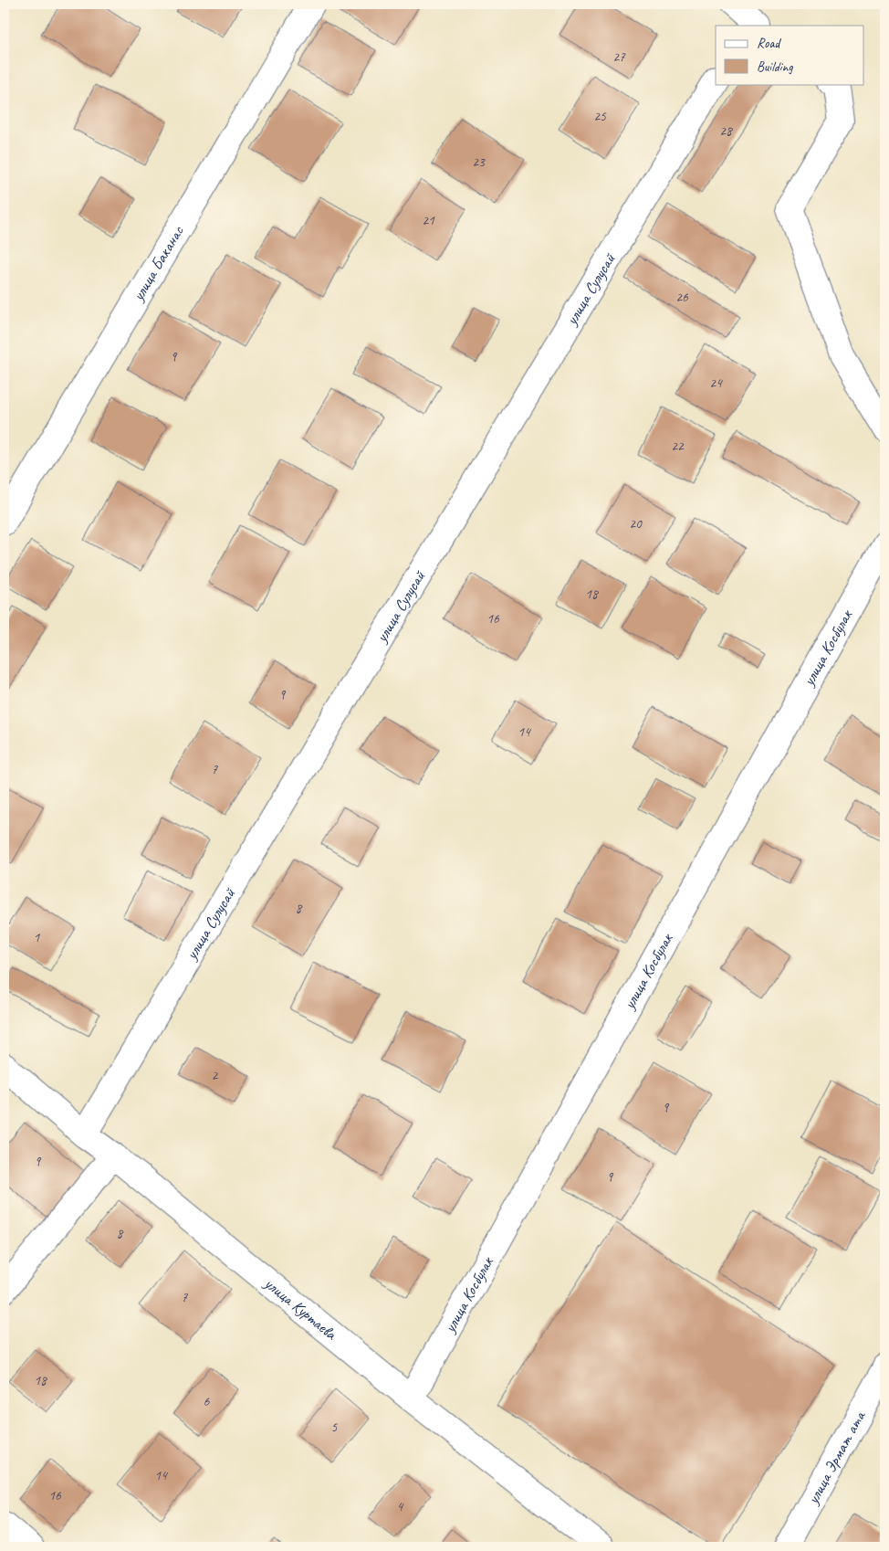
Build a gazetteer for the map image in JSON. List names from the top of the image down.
{
  "streets": {
    "street": [
      "улица Баканас",
      "улица Сулусай",
      "улица Косбулак",
      "улица Куртаева",
      "улица Эрмат ата"
    ]
  },
  "crossings": [
    ["улица Сулусай", "улица Куртаева"],
    ["улица Косбулак", "улица Куртаева"]
  ],
  "house_numbers": [
    "27",
    "25",
    "28",
    "23",
    "21",
    "26",
    "9",
    "24",
    "22",
    "20",
    "18",
    "16",
    "9",
    "14",
    "7",
    "8",
    "1",
    "2",
    "9",
    "9",
    "9",
    "8",
    "7",
    "18",
    "6",
    "5",
    "14",
    "16",
    "4"
  ],
  "legend": ["Road", "Building"]
}
